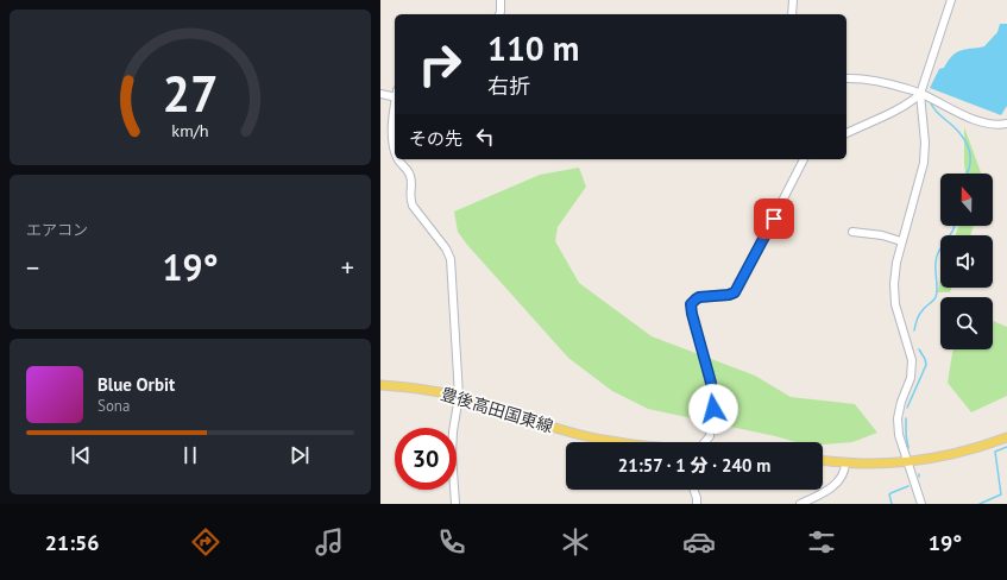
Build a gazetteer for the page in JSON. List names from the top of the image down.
{
  "streets": {
    "main road": ["豊後高田国東線"]
  },
  "north": "top",
  "page": {
    "turn": ["110 m", "右折"],
    "then": "その先",
    "tile": "エアコン",
    "heat": ["−", "19°", "+"],
    "song": ["Blue Orbit", "Sona"],
    "limit": "30",
    "trip": "21:57 · 1 分 · 240 m",
    "tabs": ["21:56", "19°"],
    "gauge": ["27", "km/h"]
  }
}
